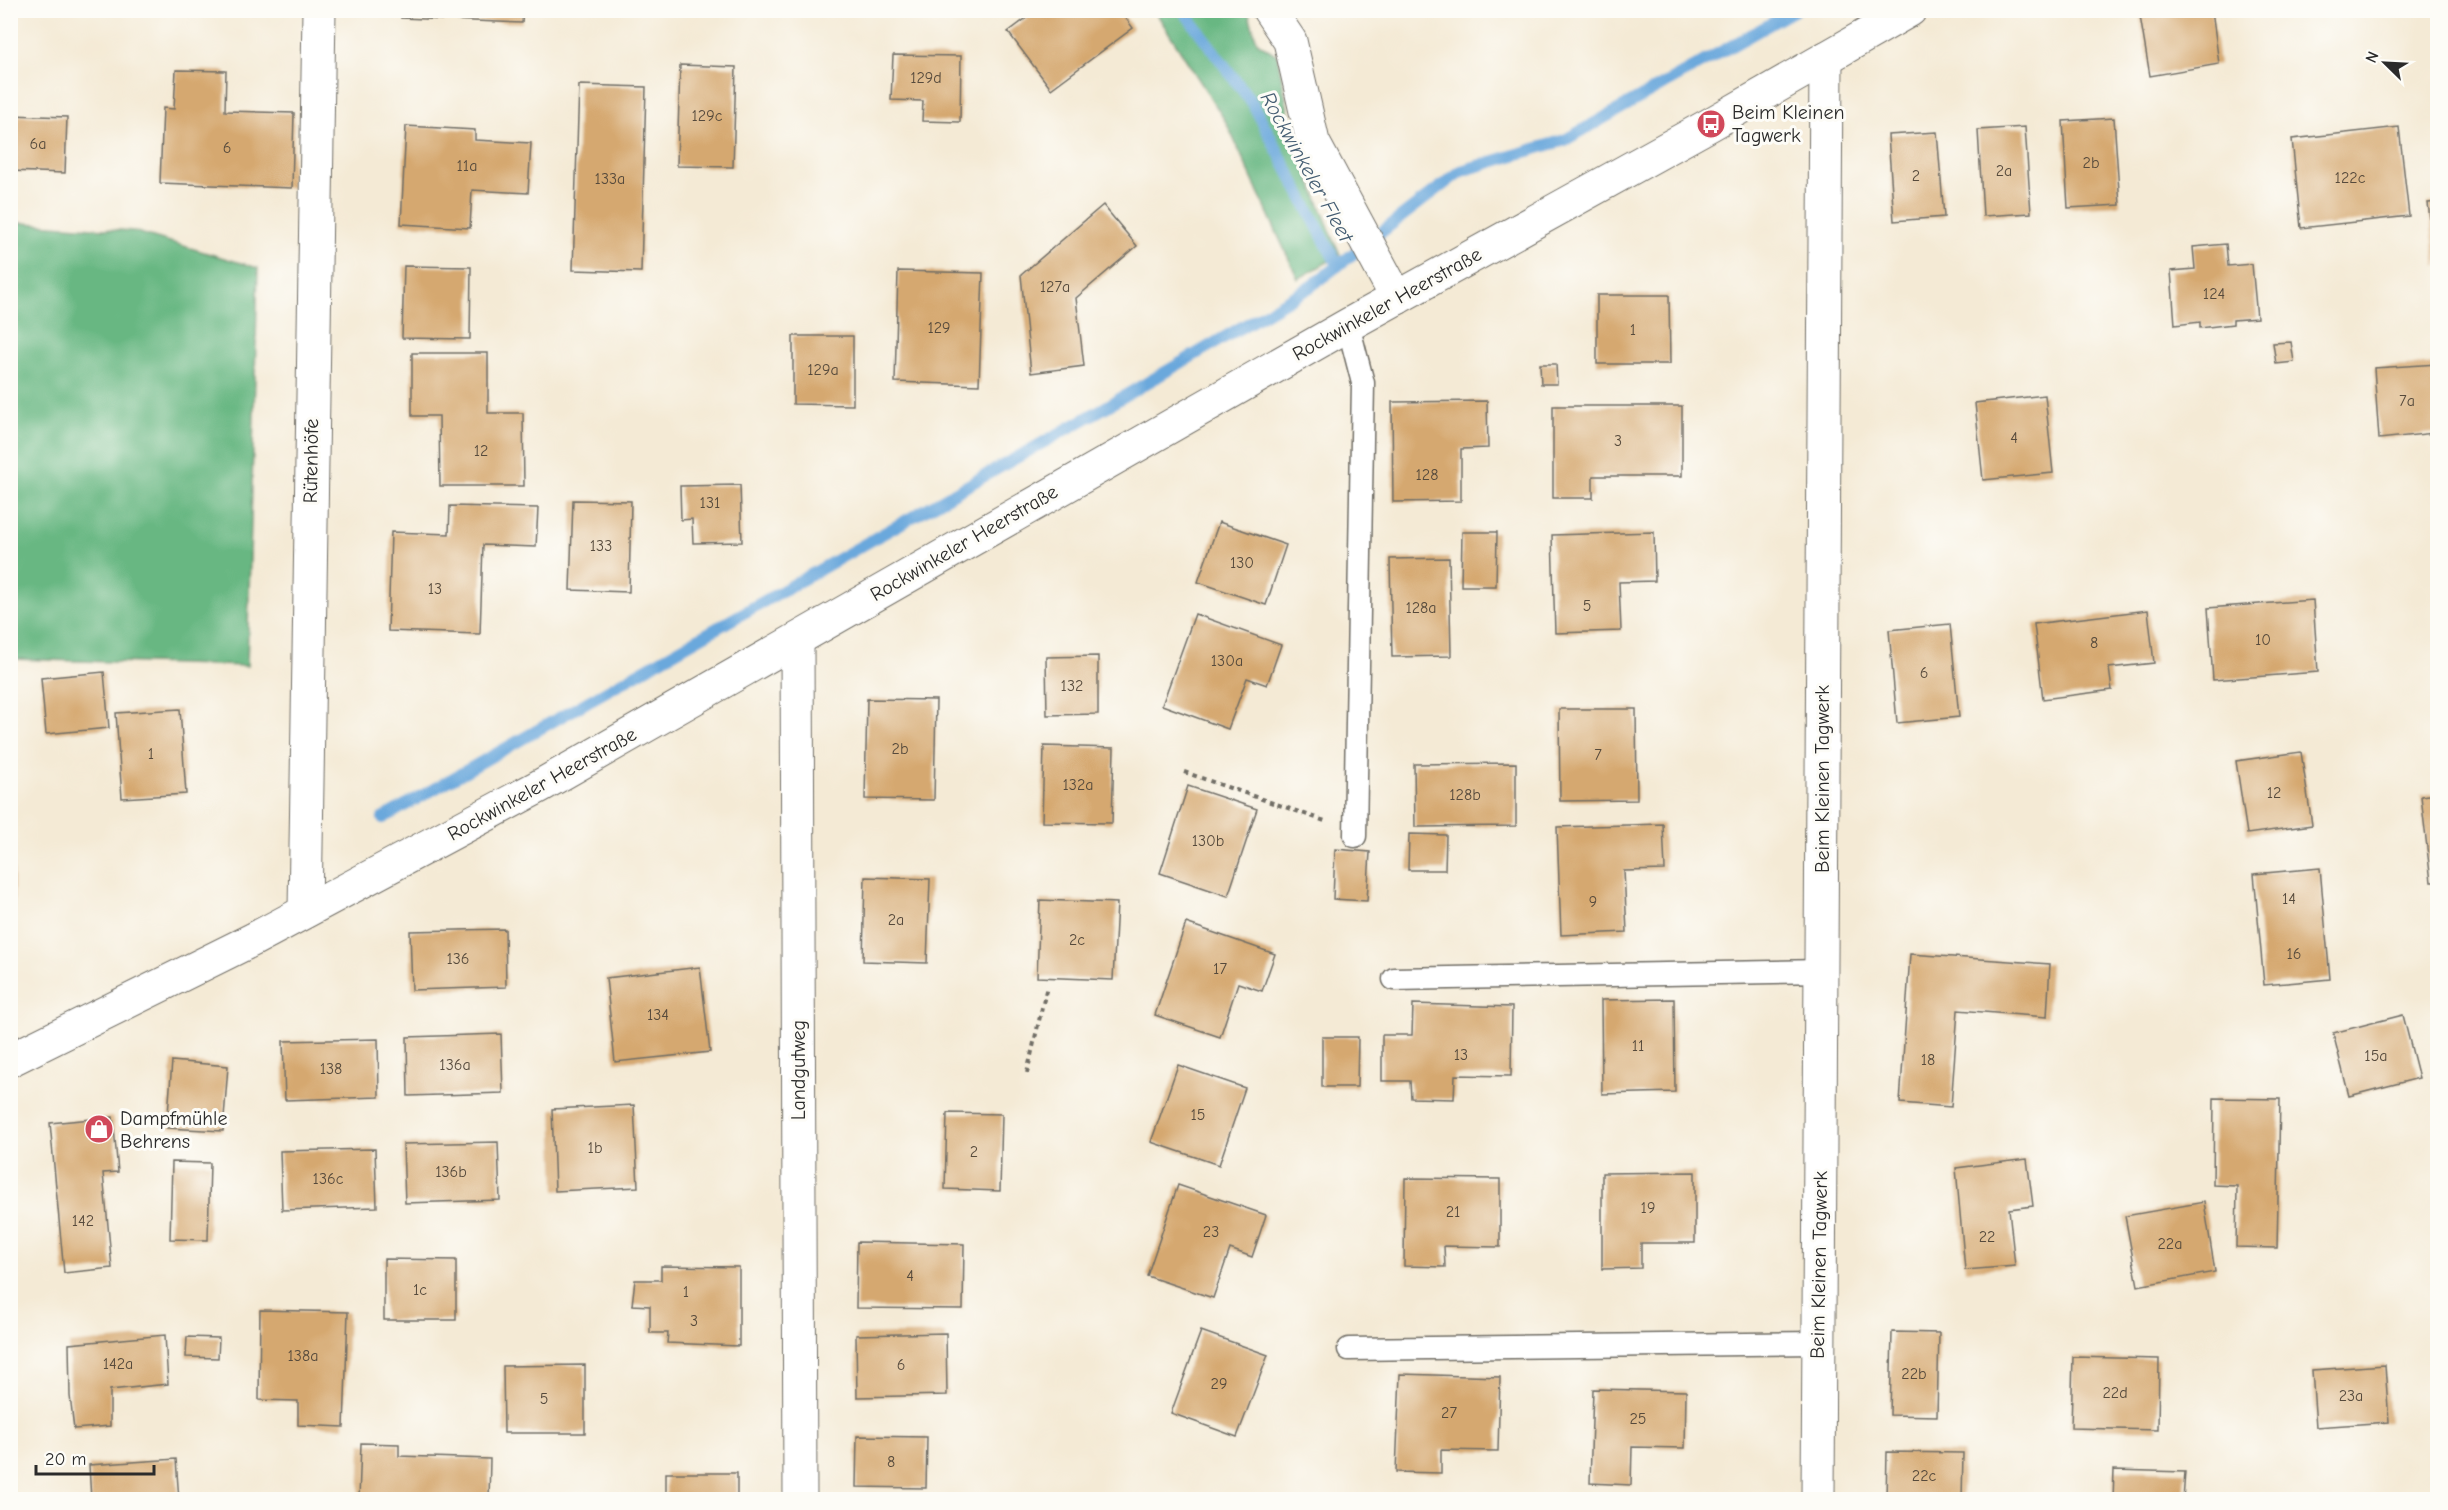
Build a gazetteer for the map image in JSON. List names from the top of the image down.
{
  "streets": {
    "street": [
      "Rockwinkeler Heerstraße",
      "Rütenhöfe",
      "Beim Kleinen Tagwerk",
      "Landgutweg"
    ]
  },
  "crossings": [
    ["Rockwinkeler Heerstraße", "Rütenhöfe"],
    ["Rockwinkeler Heerstraße", "Beim Kleinen Tagwerk"],
    ["Rockwinkeler Heerstraße", "Landgutweg"]
  ],
  "water": ["Rockwinkeler Fleet"],
  "places": {
    "bus stop": ["Beim Kleinen Tagwerk"],
    "shop": ["Dampfmühle Behrens"]
  },
  "house_numbers": [
    "129d",
    "129c",
    "6a",
    "6",
    "2b",
    "11a",
    "2a",
    "2",
    "122c",
    "133a",
    "127a",
    "124",
    "129",
    "1",
    "129a",
    "7a",
    "4",
    "3",
    "12",
    "128",
    "131",
    "133",
    "130",
    "13",
    "5",
    "128a",
    "10",
    "8",
    "130a",
    "6",
    "132",
    "2b",
    "1",
    "7",
    "132a",
    "12",
    "128b",
    "130b",
    "14",
    "9",
    "2a",
    "2c",
    "16",
    "136",
    "17",
    "134",
    "11",
    "13",
    "15a",
    "18",
    "136a",
    "138",
    "15",
    "1b",
    "2",
    "136b",
    "136c",
    "19",
    "21",
    "142",
    "23",
    "22",
    "22a",
    "4",
    "1c",
    "1",
    "3",
    "138a",
    "142a",
    "6",
    "22b",
    "29",
    "22d",
    "23a",
    "5",
    "27",
    "25",
    "8",
    "22c"
  ],
  "scale_bar": "20 m",
  "north": "top left"
}
